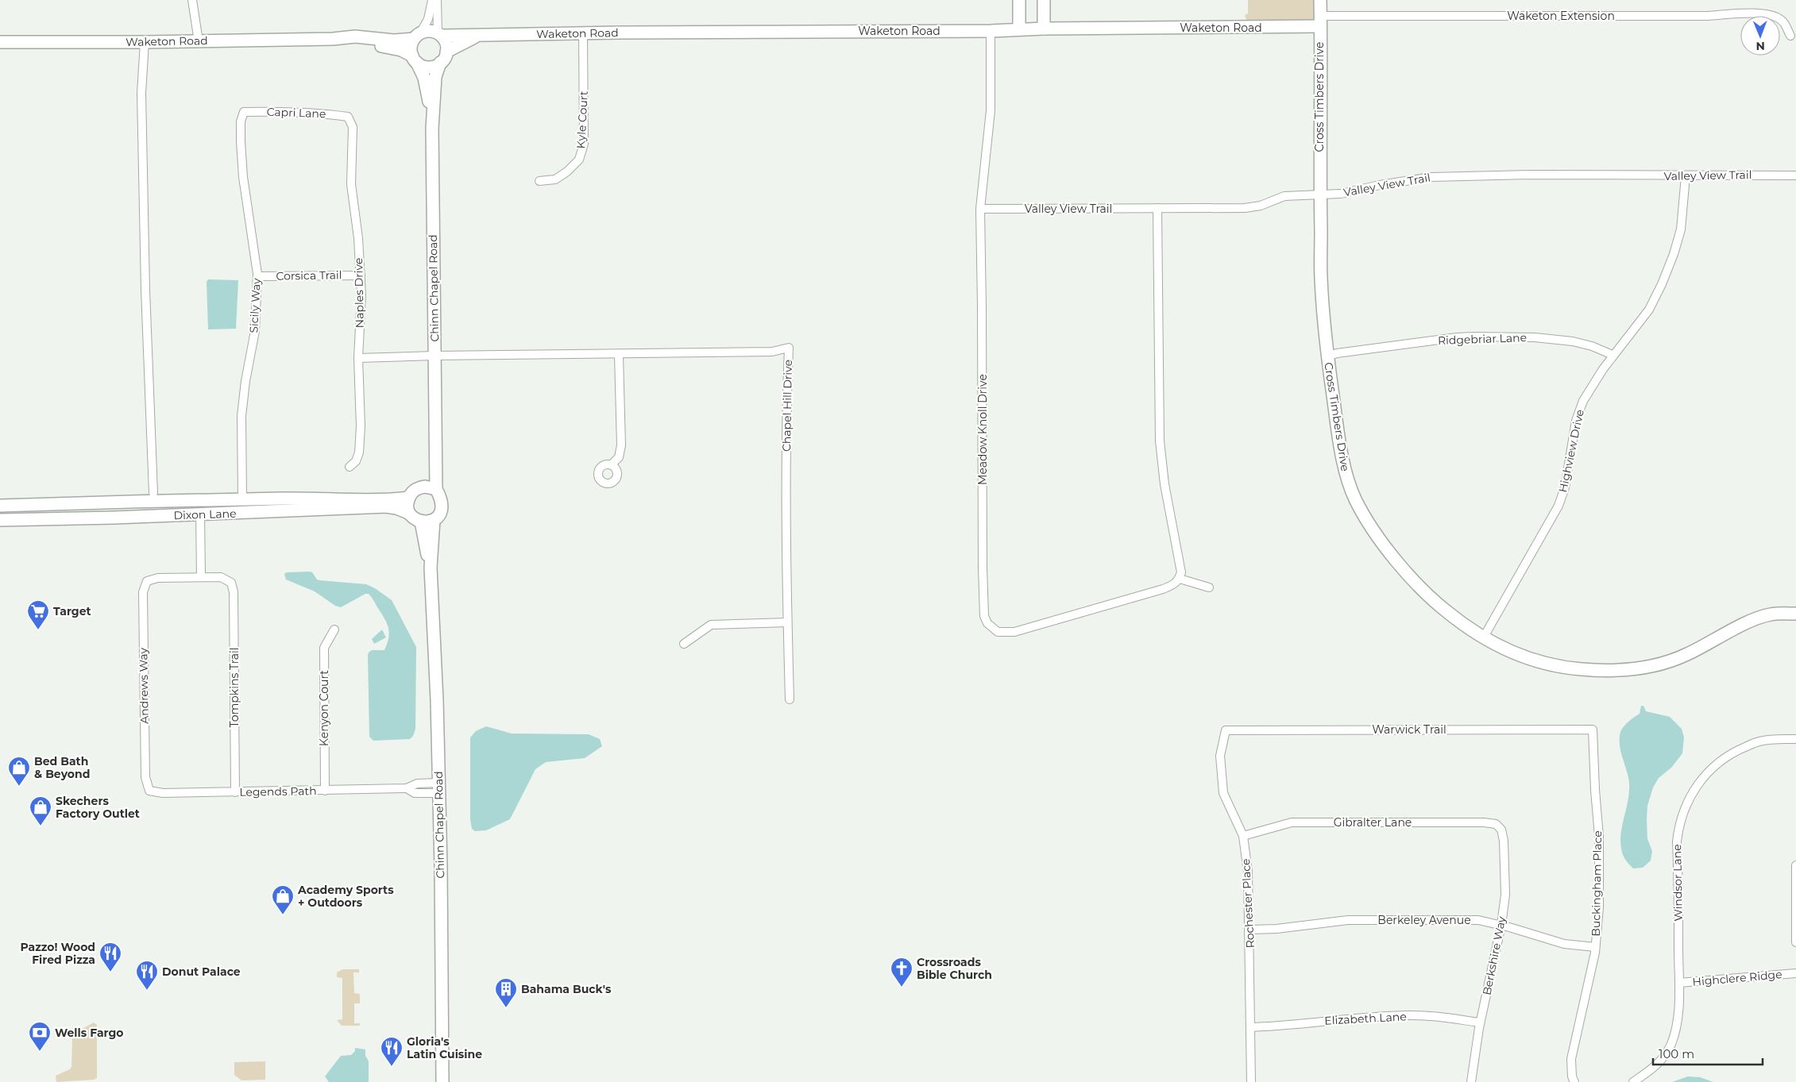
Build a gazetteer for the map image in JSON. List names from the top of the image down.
{
  "streets": {
    "street": [
      "Waketon Extension",
      "Waketon Road",
      "Cross Timbers Drive",
      "Capri Lane",
      "Kyle Court",
      "Valley View Trail",
      "Corsica Trail",
      "Chinn Chapel Road",
      "Naples Drive",
      "Sicily Way",
      "Ridgebriar Lane",
      "Chapel Hill Drive",
      "Meadow Knoll Drive",
      "Highview Drive",
      "Dixon Lane",
      "Andrews Way",
      "Tompkins Trail",
      "Kenyon Court",
      "Warwick Trail",
      "Legends Path",
      "Gibralter Lane",
      "Windsor Lane",
      "Buckingham Place",
      "Rochester Place",
      "Berkeley Avenue",
      "Berkshire Way",
      "Highclere Ridge",
      "Elizabeth Lane"
    ]
  },
  "crossings": [
    ["Waketon Extension", "Waketon Road"],
    ["Waketon Extension", "Cross Timbers Drive"],
    ["Waketon Road", "Cross Timbers Drive"],
    ["Waketon Road", "Kyle Court"],
    ["Waketon Road", "Chinn Chapel Road"],
    ["Waketon Road", "Meadow Knoll Drive"],
    ["Cross Timbers Drive", "Valley View Trail"],
    ["Cross Timbers Drive", "Ridgebriar Lane"],
    ["Cross Timbers Drive", "Highview Drive"],
    ["Capri Lane", "Naples Drive"],
    ["Capri Lane", "Sicily Way"],
    ["Valley View Trail", "Meadow Knoll Drive"],
    ["Valley View Trail", "Highview Drive"],
    ["Corsica Trail", "Naples Drive"],
    ["Corsica Trail", "Sicily Way"],
    ["Chinn Chapel Road", "Chapel Hill Drive"],
    ["Chinn Chapel Road", "Dixon Lane"],
    ["Chinn Chapel Road", "Legends Path"],
    ["Naples Drive", "Chapel Hill Drive"],
    ["Sicily Way", "Dixon Lane"],
    ["Ridgebriar Lane", "Highview Drive"],
    ["Andrews Way", "Tompkins Trail"],
    ["Andrews Way", "Legends Path"],
    ["Tompkins Trail", "Legends Path"],
    ["Kenyon Court", "Legends Path"],
    ["Warwick Trail", "Buckingham Place"],
    ["Warwick Trail", "Rochester Place"],
    ["Gibralter Lane", "Rochester Place"],
    ["Gibralter Lane", "Berkshire Way"],
    ["Windsor Lane", "Highclere Ridge"],
    ["Buckingham Place", "Berkeley Avenue"],
    ["Rochester Place", "Berkeley Avenue"],
    ["Rochester Place", "Elizabeth Lane"],
    ["Berkeley Avenue", "Berkshire Way"],
    ["Berkshire Way", "Elizabeth Lane"]
  ],
  "places": {
    "supermarket": ["Target"],
    "shop": ["Bed Bath & Beyond", "Skechers Factory Outlet", "Academy Sports + Outdoors"],
    "restaurant": ["Pazzo! Wood Fired Pizza", "Donut Palace", "Gloria's Latin Cuisine"],
    "church": ["Crossroads Bible Church"],
    "building": ["Bahama Buck's"],
    "bank": ["Wells Fargo"]
  },
  "scale_bar": "100 m",
  "north": "bottom"
}
